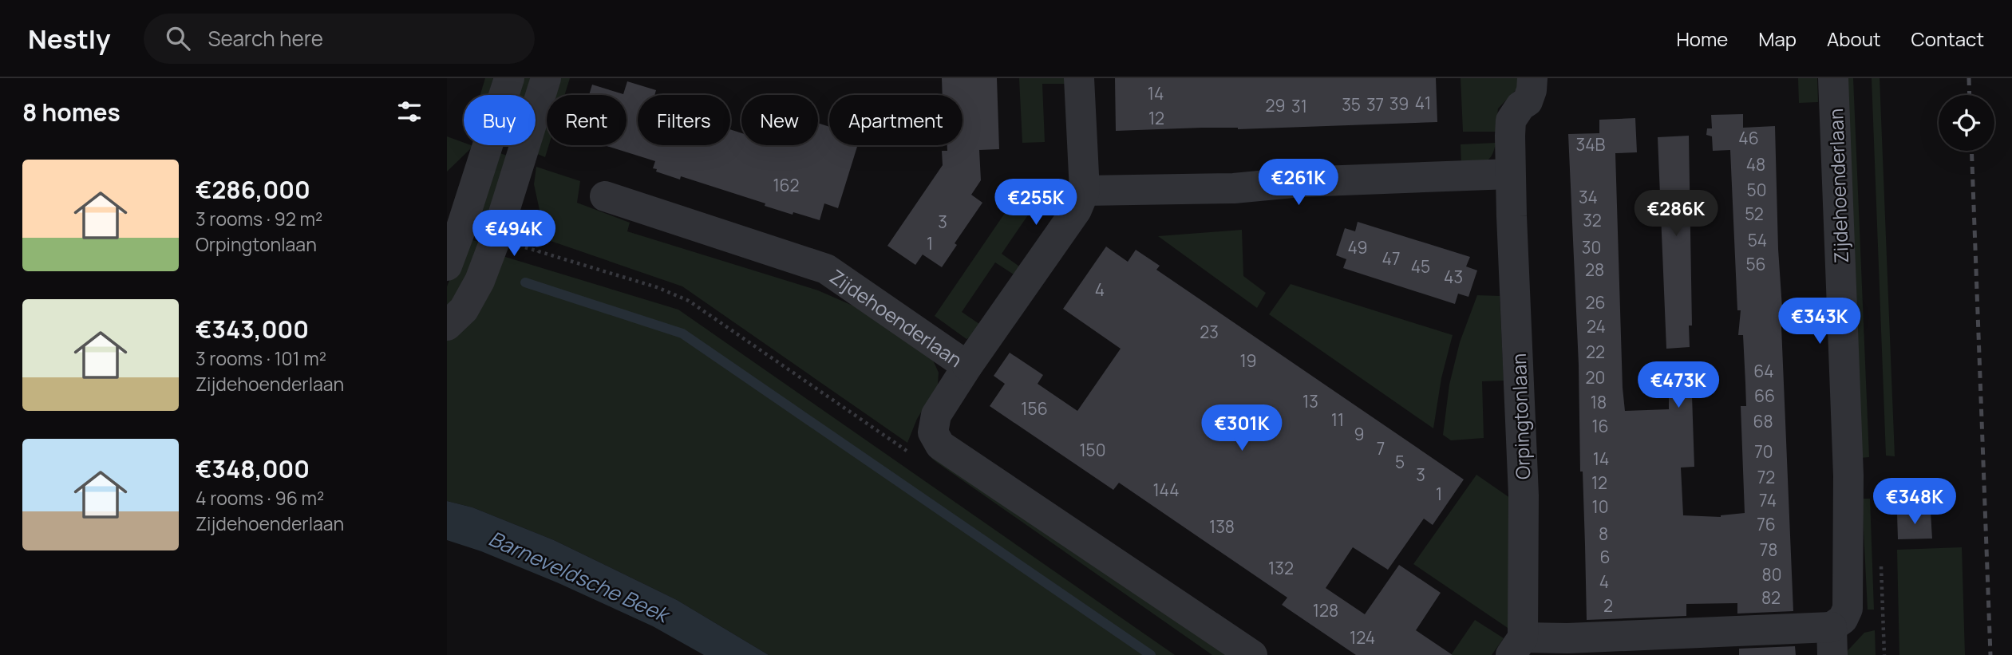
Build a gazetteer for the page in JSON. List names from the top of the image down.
{
  "streets": {
    "street": ["Zijdehoenderlaan", "Orpingtonlaan"]
  },
  "water": ["Barneveldsche Beek"],
  "house_numbers": [
    "14",
    "41",
    "39",
    "35",
    "37",
    "29",
    "31",
    "12",
    "46",
    "34B",
    "48",
    "162",
    "50",
    "34",
    "52",
    "32",
    "3",
    "54",
    "1",
    "49",
    "30",
    "47",
    "56",
    "45",
    "28",
    "43",
    "4",
    "26",
    "24",
    "23",
    "22",
    "19",
    "64",
    "20",
    "66",
    "13",
    "18",
    "156",
    "11",
    "68",
    "16",
    "9",
    "7",
    "150",
    "70",
    "14",
    "5",
    "3",
    "72",
    "12",
    "144",
    "1",
    "74",
    "10",
    "76",
    "138",
    "8",
    "78",
    "6",
    "132",
    "80",
    "4",
    "82",
    "2",
    "128",
    "124"
  ],
  "page": {
    "header": "Nestly",
    "search": "Search here",
    "nav": [
      "Home",
      "Map",
      "About",
      "Contact"
    ],
    "heading": "8 homes",
    "chip": [
      "Buy",
      "Rent",
      "Filters",
      "New",
      "Apartment"
    ],
    "list": [
      {
        "name": "€286,000",
        "note": "3 rooms · 92 m² · Orpingtonlaan"
      },
      {
        "name": "€343,000",
        "note": "3 rooms · 101 m² · Zijdehoenderlaan"
      },
      {
        "name": "€348,000",
        "note": "4 rooms · 96 m² · Zijdehoenderlaan"
      }
    ],
    "price": [
      "€261K",
      "€255K",
      "€286K",
      "€494K",
      "€343K",
      "€473K",
      "€301K",
      "€348K"
    ]
  }
}
